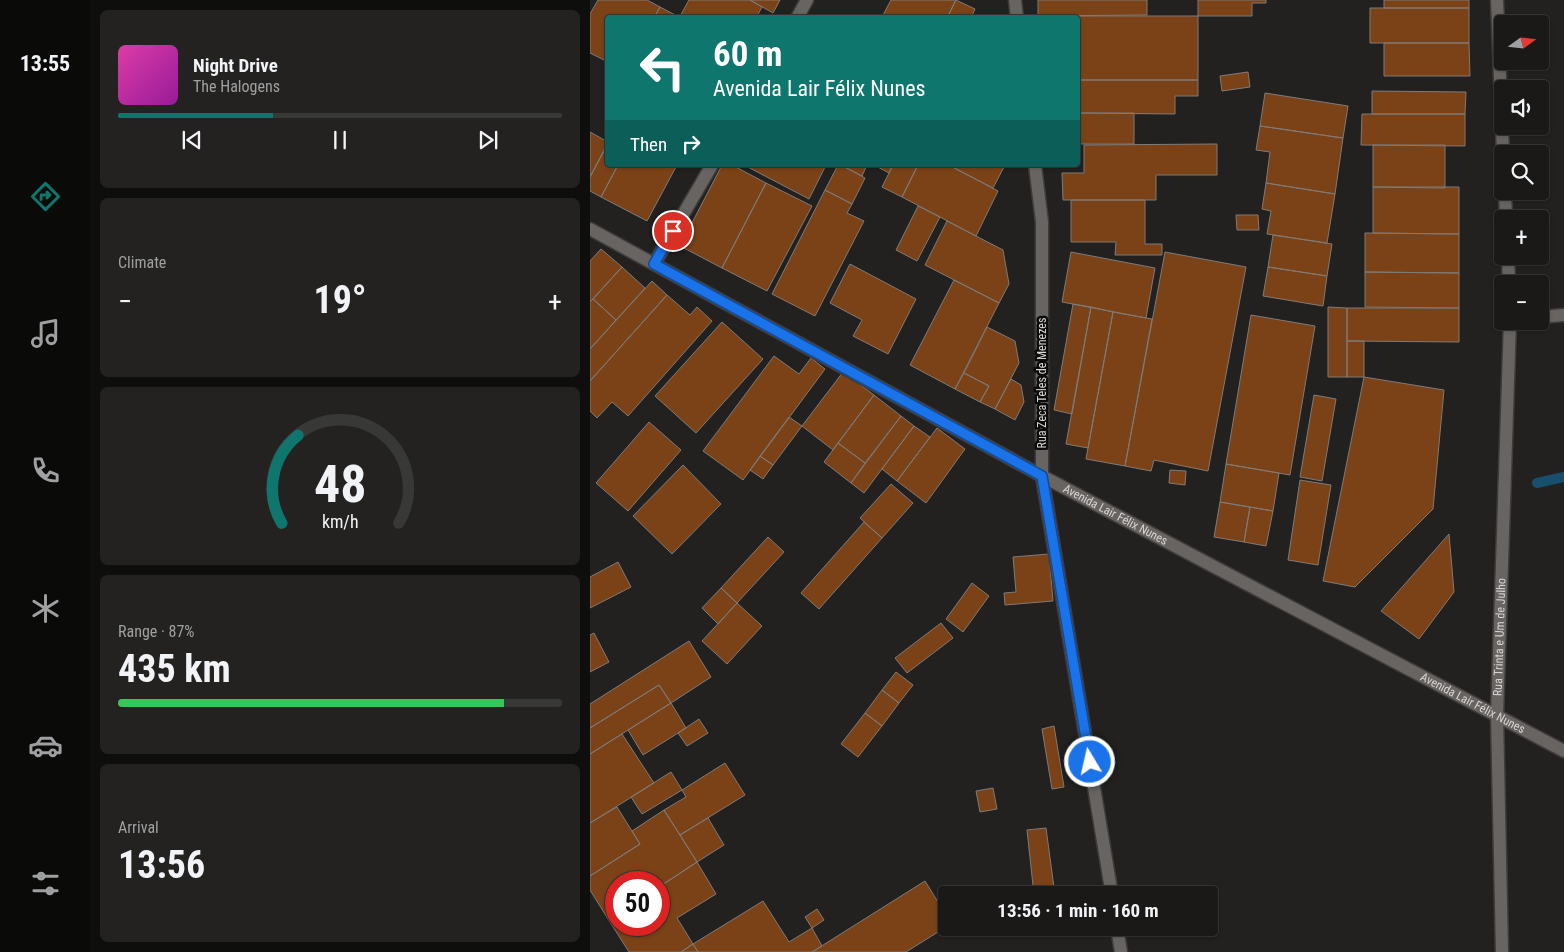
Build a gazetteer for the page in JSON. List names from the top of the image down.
{
  "streets": {
    "street": ["Rua Zeca Teles de Menezes", "Avenida Lair Félix Nunes", "Rua Trinta e Um de Julho"]
  },
  "crossings": [
    ["Rua Zeca Teles de Menezes", "Avenida Lair Félix Nunes"],
    ["Avenida Lair Félix Nunes", "Rua Trinta e Um de Julho"]
  ],
  "north": "right",
  "page": {
    "tabs": "13:55",
    "map_buttons": ["+", "−"],
    "turn": ["60 m", "Avenida Lair Félix Nunes"],
    "song": ["Night Drive", "The Halogens"],
    "then": "Then",
    "tile": [
      "Climate",
      ["Range · 87%", "435 km"],
      ["Arrival", "13:56"]
    ],
    "heat": ["−", "19°", "+"],
    "limit": "50",
    "trip": "13:56 · 1 min · 160 m",
    "gauge": ["48", "km/h"]
  }
}
